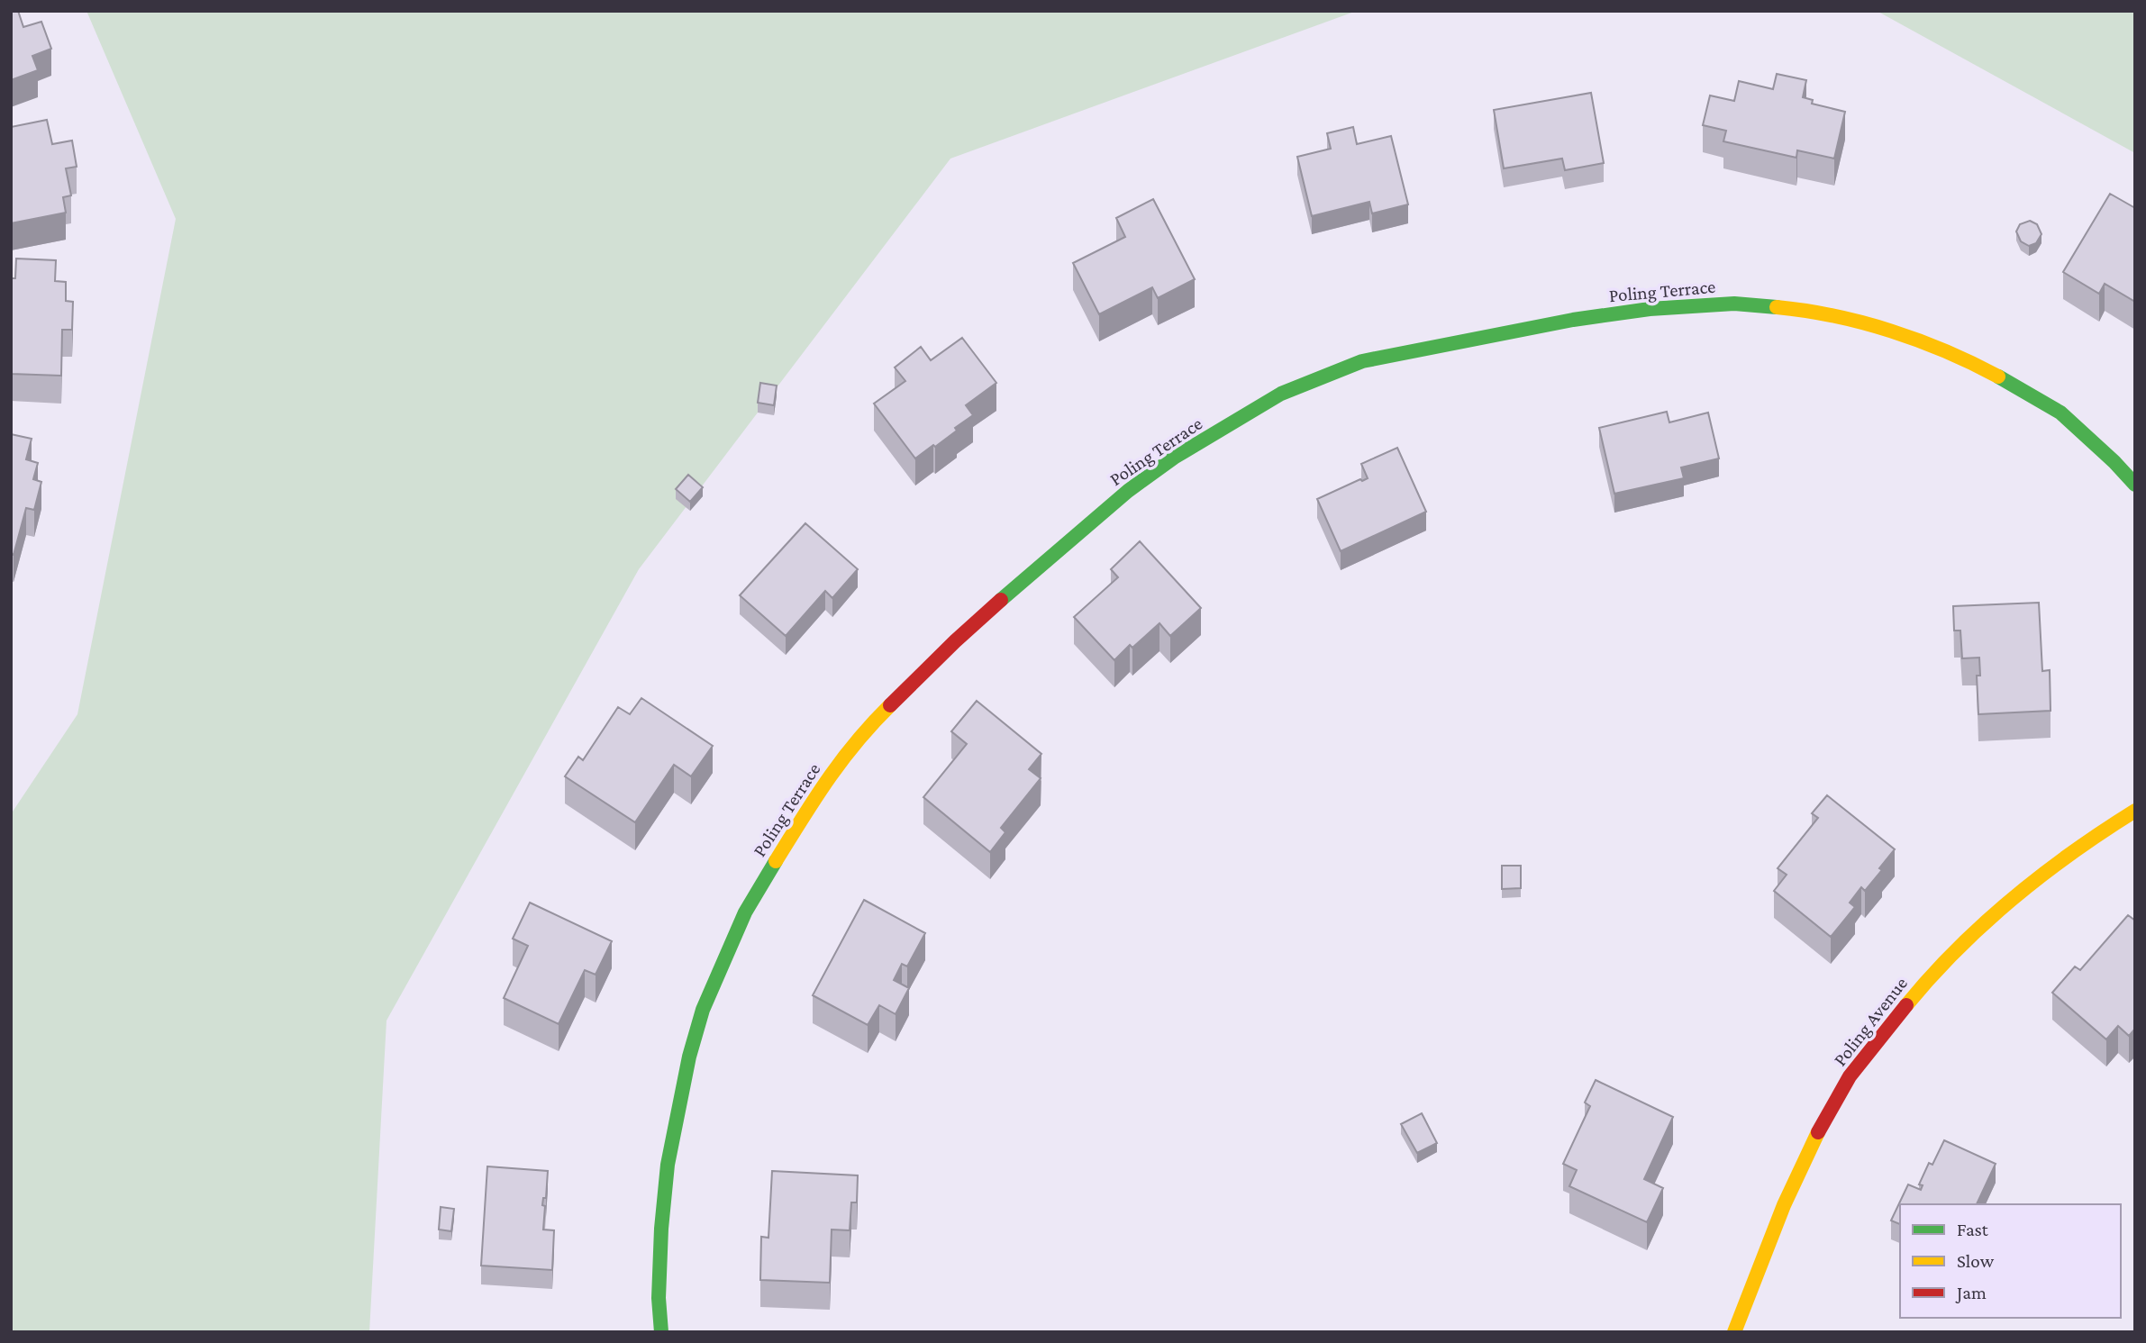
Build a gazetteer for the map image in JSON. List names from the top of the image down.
{
  "streets": {
    "street": ["Poling Terrace", "Poling Avenue"]
  },
  "legend": ["Fast", "Slow", "Jam"]
}
